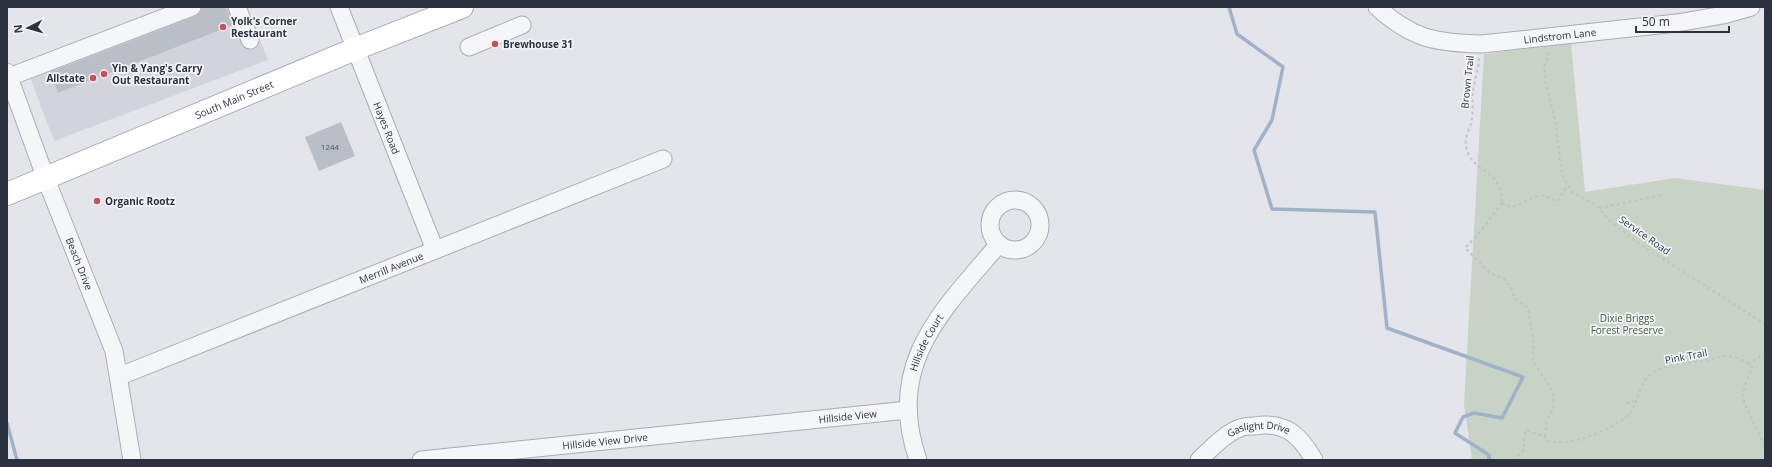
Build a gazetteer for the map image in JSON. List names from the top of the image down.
{
  "streets": {
    "main road": ["South Main Street"],
    "street": [
      "Lindstrom Lane",
      "Hayes Road",
      "Beach Drive",
      "Merrill Avenue",
      "Hillside Court",
      "Hillside View",
      "Gaslight Drive",
      "Hillside View Drive"
    ],
    "path": ["Brown Trail", "Service Road", "Pink Trail"]
  },
  "crossings": [
    ["Lindstrom Lane", "Brown Trail"],
    ["South Main Street", "Hayes Road"],
    ["South Main Street", "Beach Drive"],
    ["Hayes Road", "Merrill Avenue"],
    ["Beach Drive", "Merrill Avenue"],
    ["Hillside Court", "Hillside View"],
    ["Hillside View", "Hillside View Drive"]
  ],
  "parks": ["Dixie Briggs Forest Preserve"],
  "places": [
    "Yolk's Corner Restaurant",
    "Brewhouse 31",
    "Yin & Yang's Carry Out Restaurant",
    "Allstate",
    "Organic Rootz"
  ],
  "house_numbers": ["1244"],
  "scale_bar": "50 m",
  "north": "left"
}
